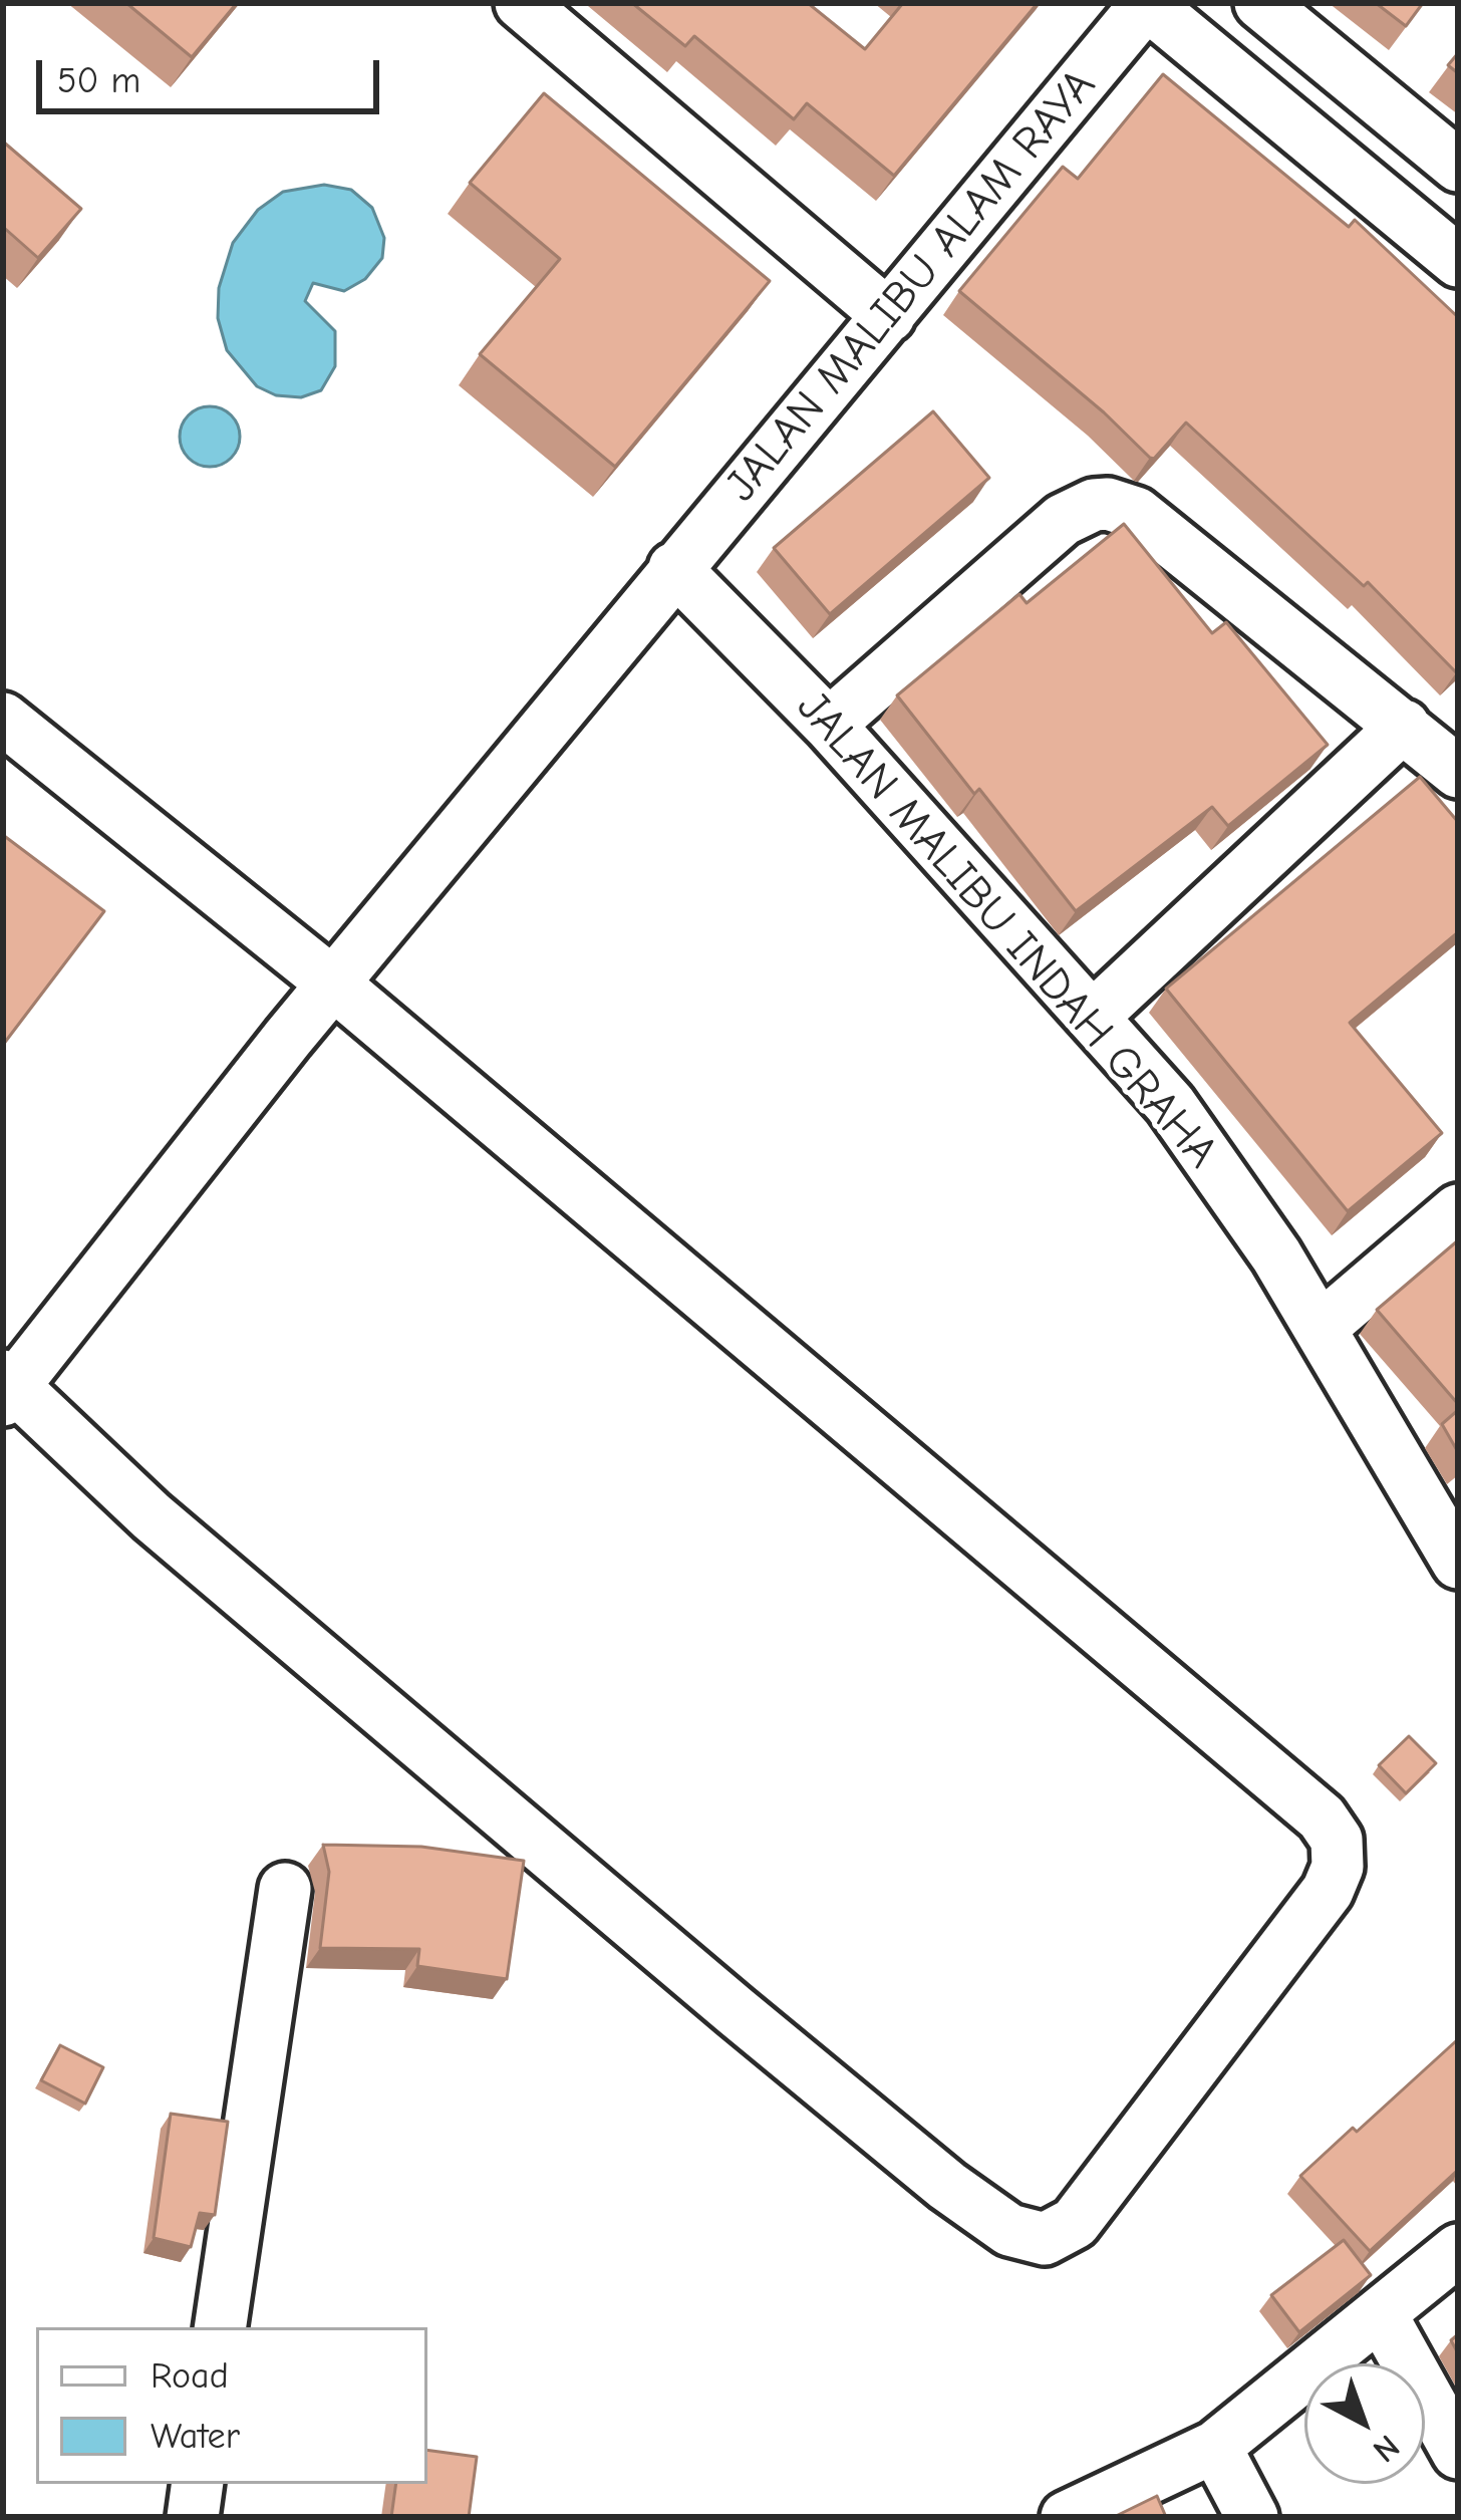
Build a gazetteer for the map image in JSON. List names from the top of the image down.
{
  "streets": {
    "street": ["JALAN MALIBU ALAM RAYA", "JALAN MALIBU INDAH GRAHA"]
  },
  "crossings": [
    ["JALAN MALIBU ALAM RAYA", "JALAN MALIBU INDAH GRAHA"]
  ],
  "legend": ["Road", "Water"],
  "scale_bar": "50 m",
  "north": "bottom right"
}
